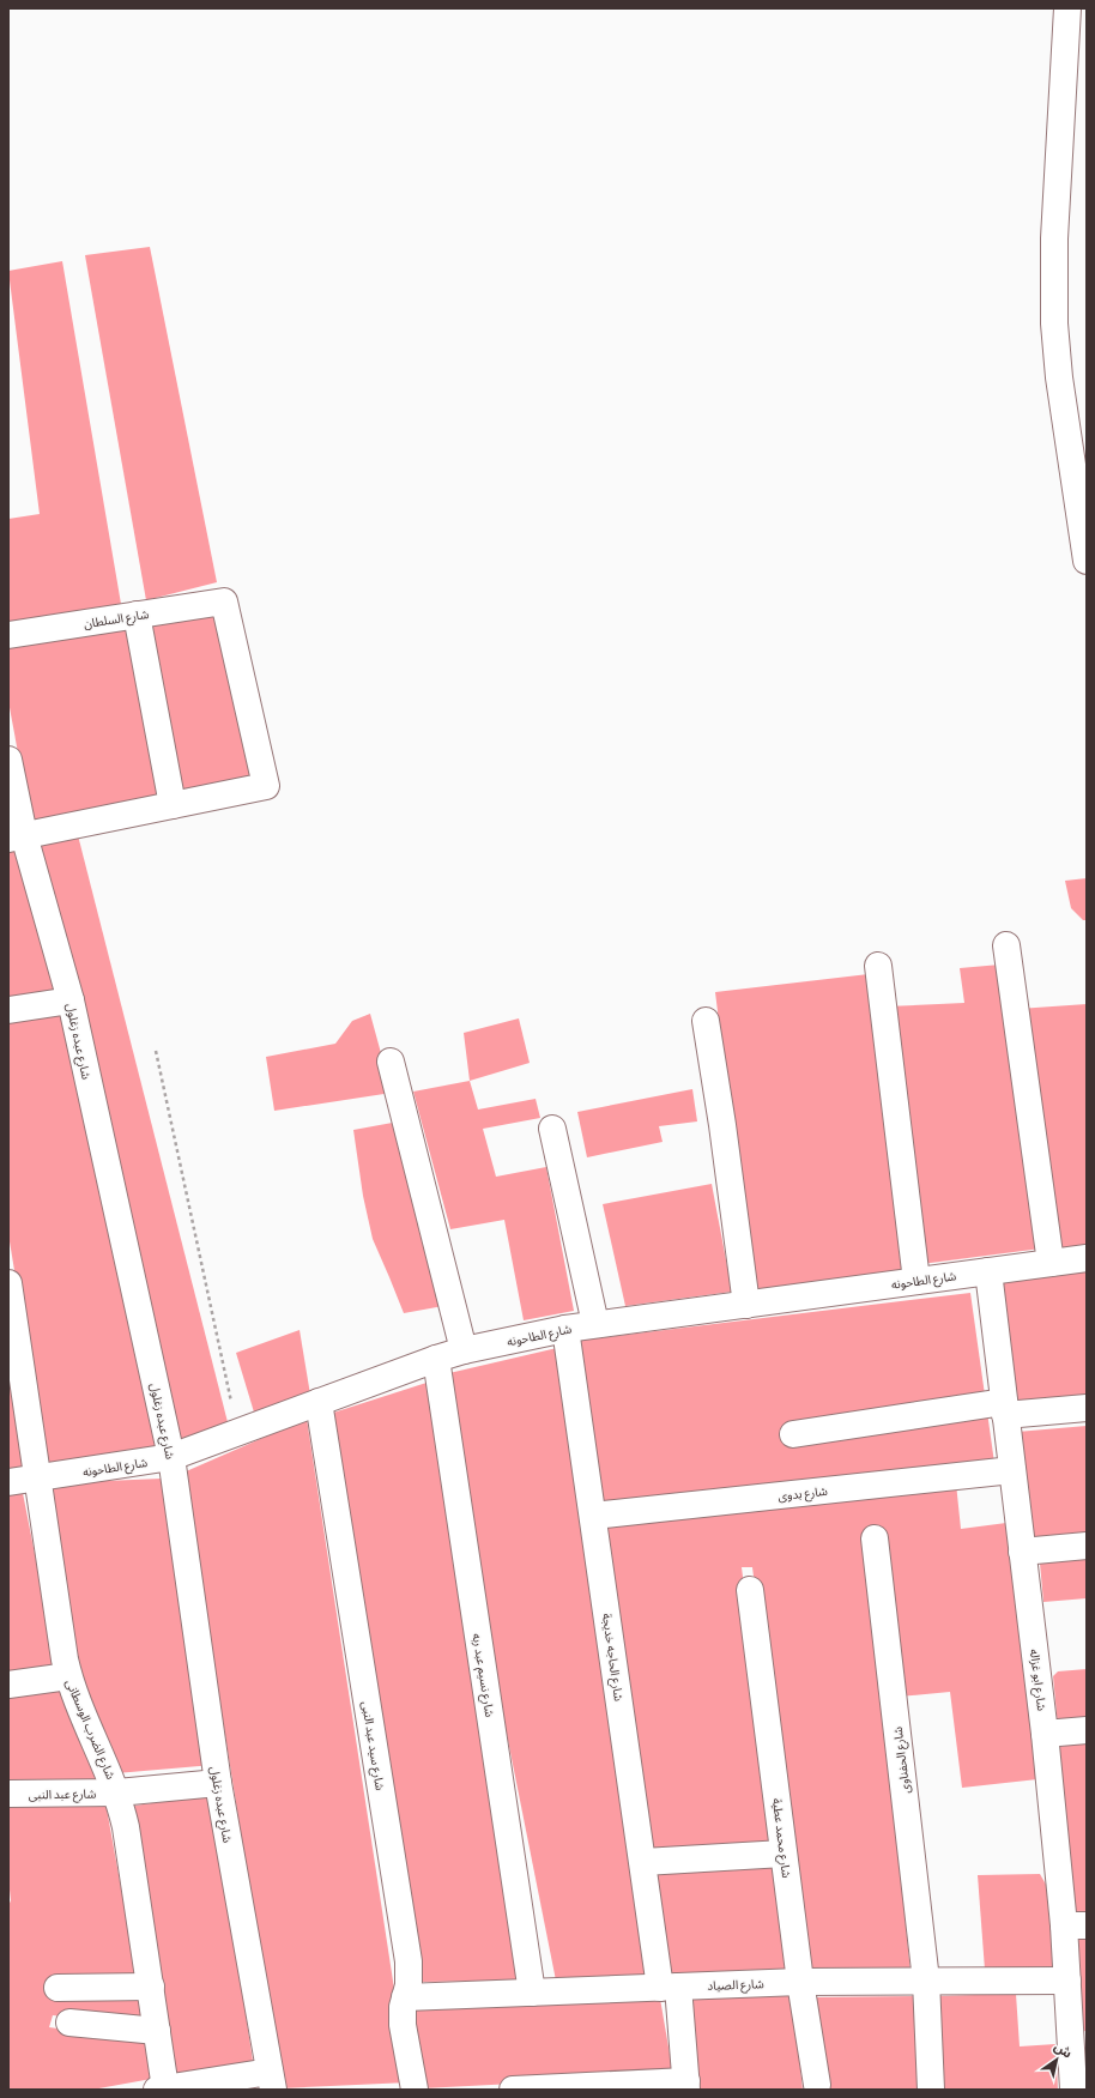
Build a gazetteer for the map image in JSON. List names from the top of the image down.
{
  "streets": {
    "street": [
      "شارع السلطان",
      "شارع عبده زغلول",
      "شارع الطاحونه",
      "شارع بدوى",
      "شارع الحاجه خديجة",
      "شارع نسيم عبد ربه",
      "شارع ابو غزاله",
      "شارع الضرب الوسطانى",
      "شارع سيد عبد النبى",
      "شارع الحفناوى",
      "شارع عبد النبى",
      "شارع محمد عطية",
      "شارع الصياد"
    ]
  },
  "crossings": [
    ["شارع عبده زغلول", "شارع الطاحونه"],
    ["شارع عبده زغلول", "شارع عبد النبى"],
    ["شارع الطاحونه", "شارع الحاجه خديجة"],
    ["شارع الطاحونه", "شارع نسيم عبد ربه"],
    ["شارع الطاحونه", "شارع ابو غزاله"],
    ["شارع الطاحونه", "شارع الضرب الوسطانى"],
    ["شارع الطاحونه", "شارع سيد عبد النبى"],
    ["شارع بدوى", "شارع الحاجه خديجة"],
    ["شارع بدوى", "شارع ابو غزاله"],
    ["شارع الحاجه خديجة", "شارع الصياد"],
    ["شارع نسيم عبد ربه", "شارع الصياد"],
    ["شارع ابو غزاله", "شارع الصياد"],
    ["شارع الضرب الوسطانى", "شارع عبد النبى"],
    ["شارع سيد عبد النبى", "شارع الصياد"],
    ["شارع الحفناوى", "شارع الصياد"],
    ["شارع محمد عطية", "شارع الصياد"]
  ],
  "north": "top right"
}
